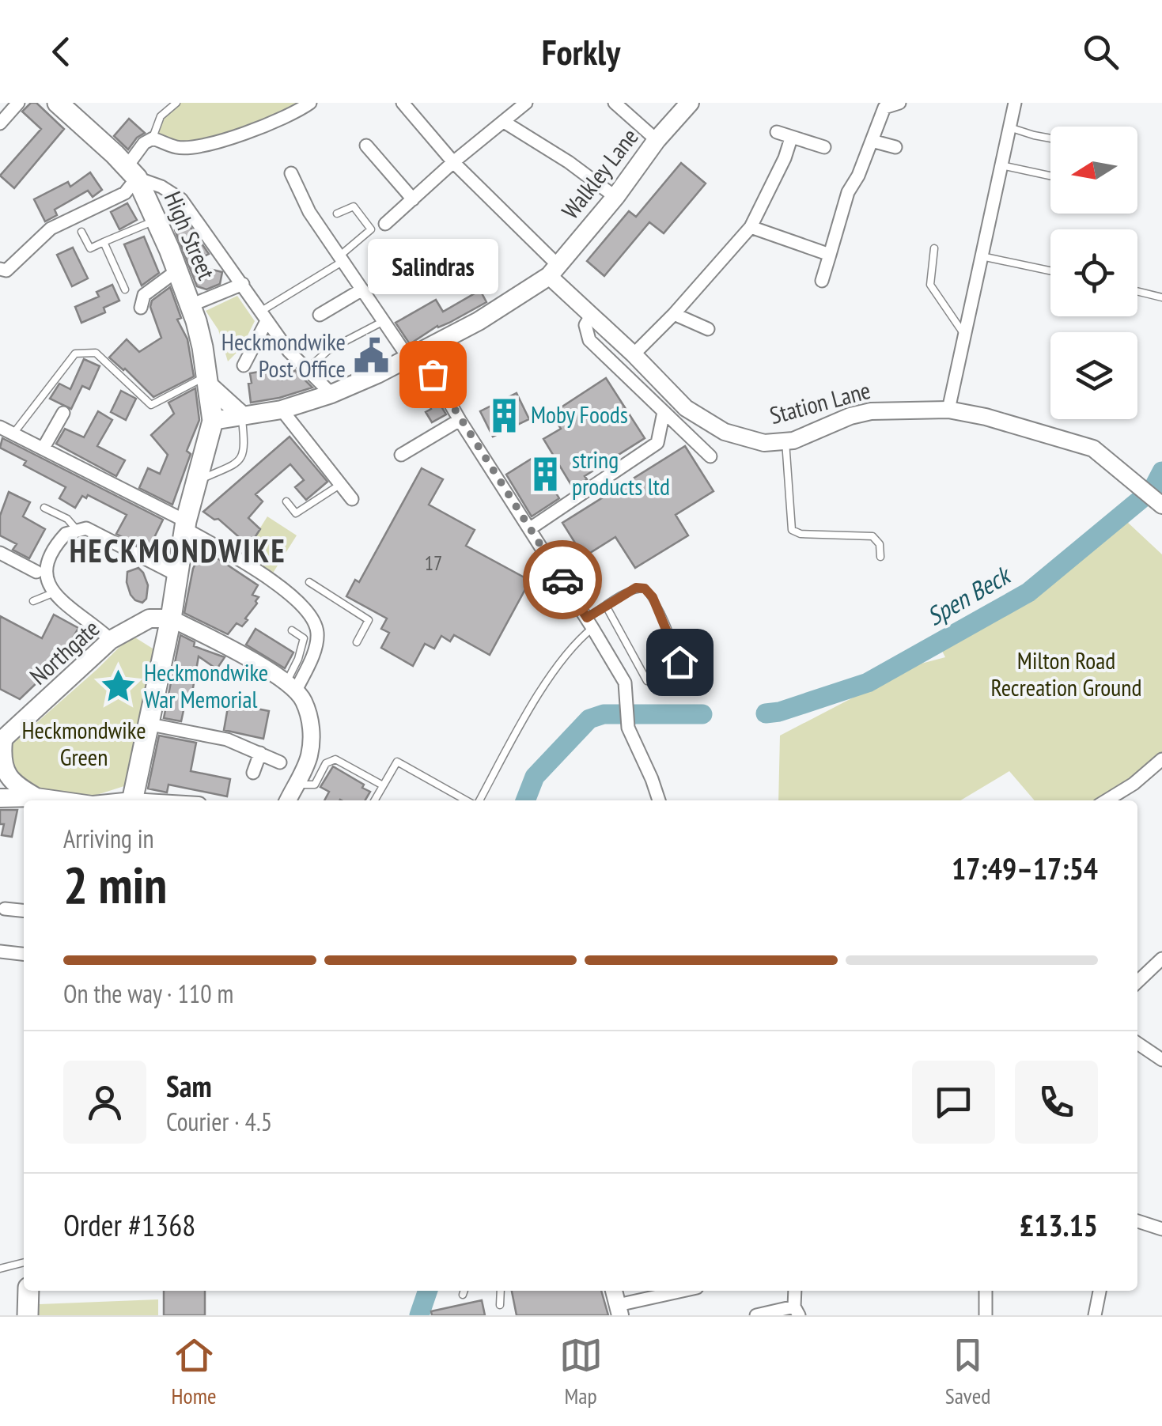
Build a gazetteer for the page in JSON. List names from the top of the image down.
{
  "streets": {
    "main road": ["Walkley Lane", "High Street", "Northgate"],
    "street": ["Station Lane"]
  },
  "crossings": [
    ["Walkley Lane", "High Street"],
    ["Walkley Lane", "Station Lane"]
  ],
  "districts": ["HECKMONDWIKE"],
  "water": ["Spen Beck"],
  "parks": ["Milton Road Recreation Ground", "Heckmondwike Green"],
  "places": {
    "public building": ["Heckmondwike Post Office"],
    "other": ["Salindras"],
    "building": ["Moby Foods", "string products ltd"],
    "place": ["Heckmondwike War Memorial"]
  },
  "house_numbers": ["17"],
  "north": "left",
  "page": {
    "header": "Forkly",
    "bubble": "Salindras",
    "heading": ["2 min", "Arriving in", "17:49–17:54"],
    "panel": [
      "Sam",
      "Courier · 4.5",
      "Order #1368",
      "£13.15"
    ],
    "bar": "On the way · 110 m",
    "tabs": ["Home", "Map", "Saved"]
  }
}
